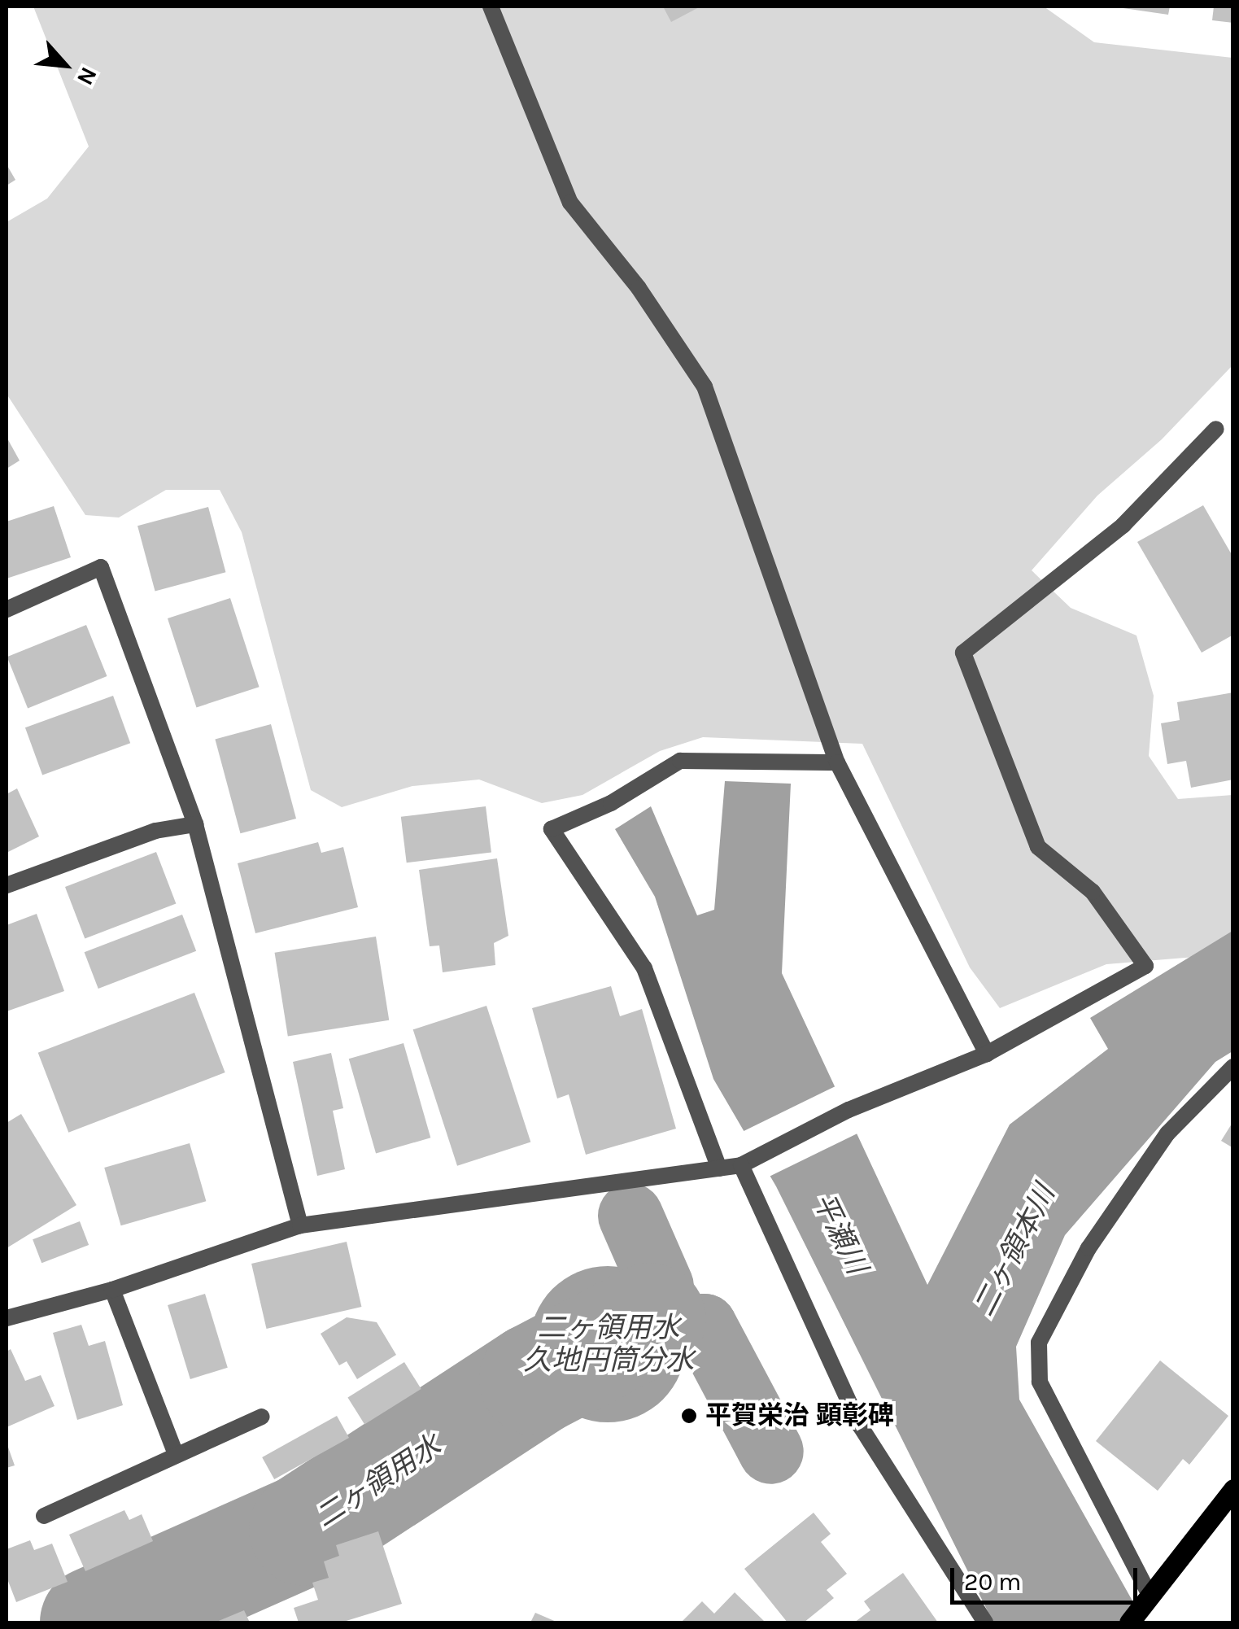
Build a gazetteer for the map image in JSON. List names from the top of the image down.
{
  "water": [
    "平瀬川",
    "二ヶ領本川",
    "二ヶ領用水 久地円筒分水",
    "二ヶ領用水"
  ],
  "places": ["平賀栄治 顕彰碑"],
  "scale_bar": "20 m",
  "north": "bottom right"
}
